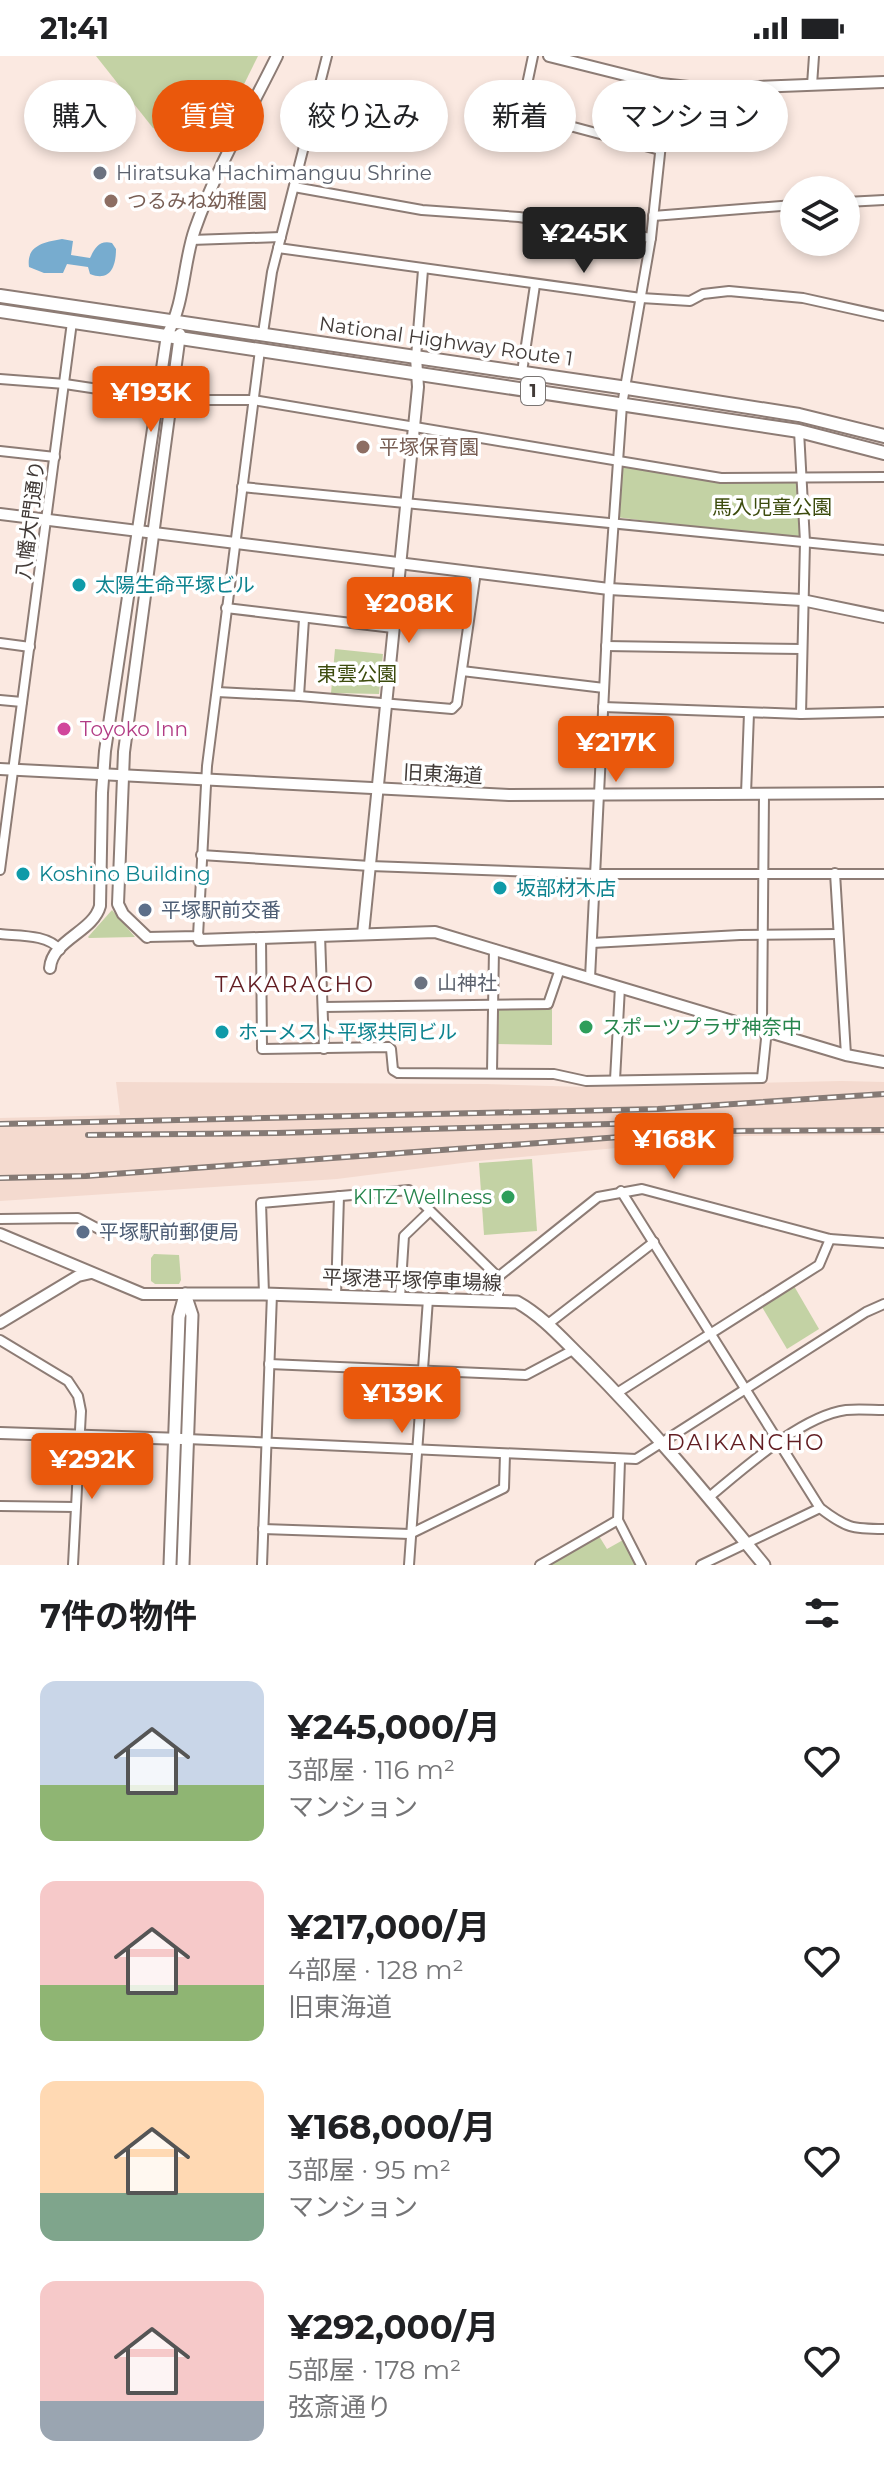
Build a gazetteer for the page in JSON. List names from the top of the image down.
{
  "streets": {
    "highway": ["National Highway Route 1", "1"],
    "main road": ["平塚港平塚停車場線"],
    "street": ["八幡大門通り", "旧東海道"]
  },
  "crossings": [
    ["National Highway Route 1", "八幡大門通り"],
    ["八幡大門通り", "旧東海道"]
  ],
  "districts": ["TAKARACHO", "DAIKANCHO"],
  "parks": ["馬入児童公園", "東雲公園"],
  "places": [
    "Hiratsuka Hachimanguu Shrine",
    "つるみね幼稚園",
    "平塚保育園",
    "太陽生命平塚ビル",
    "Toyoko Inn",
    "Koshino Building",
    "坂部材木店",
    "平塚駅前交番",
    "山神社",
    "スポーツプラザ神奈中",
    "ホーメスト平塚共同ビル",
    "KITZ Wellness",
    "平塚駅前郵便局"
  ],
  "page": {
    "status": "21:41",
    "chip": [
      "購入",
      "賃貸",
      "絞り込み",
      "新着",
      "マンション"
    ],
    "price": [
      "¥245K",
      "¥193K",
      "¥208K",
      "¥217K",
      "¥168K",
      "¥139K",
      "¥292K"
    ],
    "heading": "7件の物件",
    "list": [
      {
        "name": "¥245,000/月",
        "note": "3部屋 · 116 m² · マンション"
      },
      {
        "name": "¥217,000/月",
        "note": "4部屋 · 128 m² · 旧東海道"
      },
      {
        "name": "¥168,000/月",
        "note": "3部屋 · 95 m² · マンション"
      },
      {
        "name": "¥292,000/月",
        "note": "5部屋 · 178 m² · 弦斎通り"
      }
    ]
  }
}
